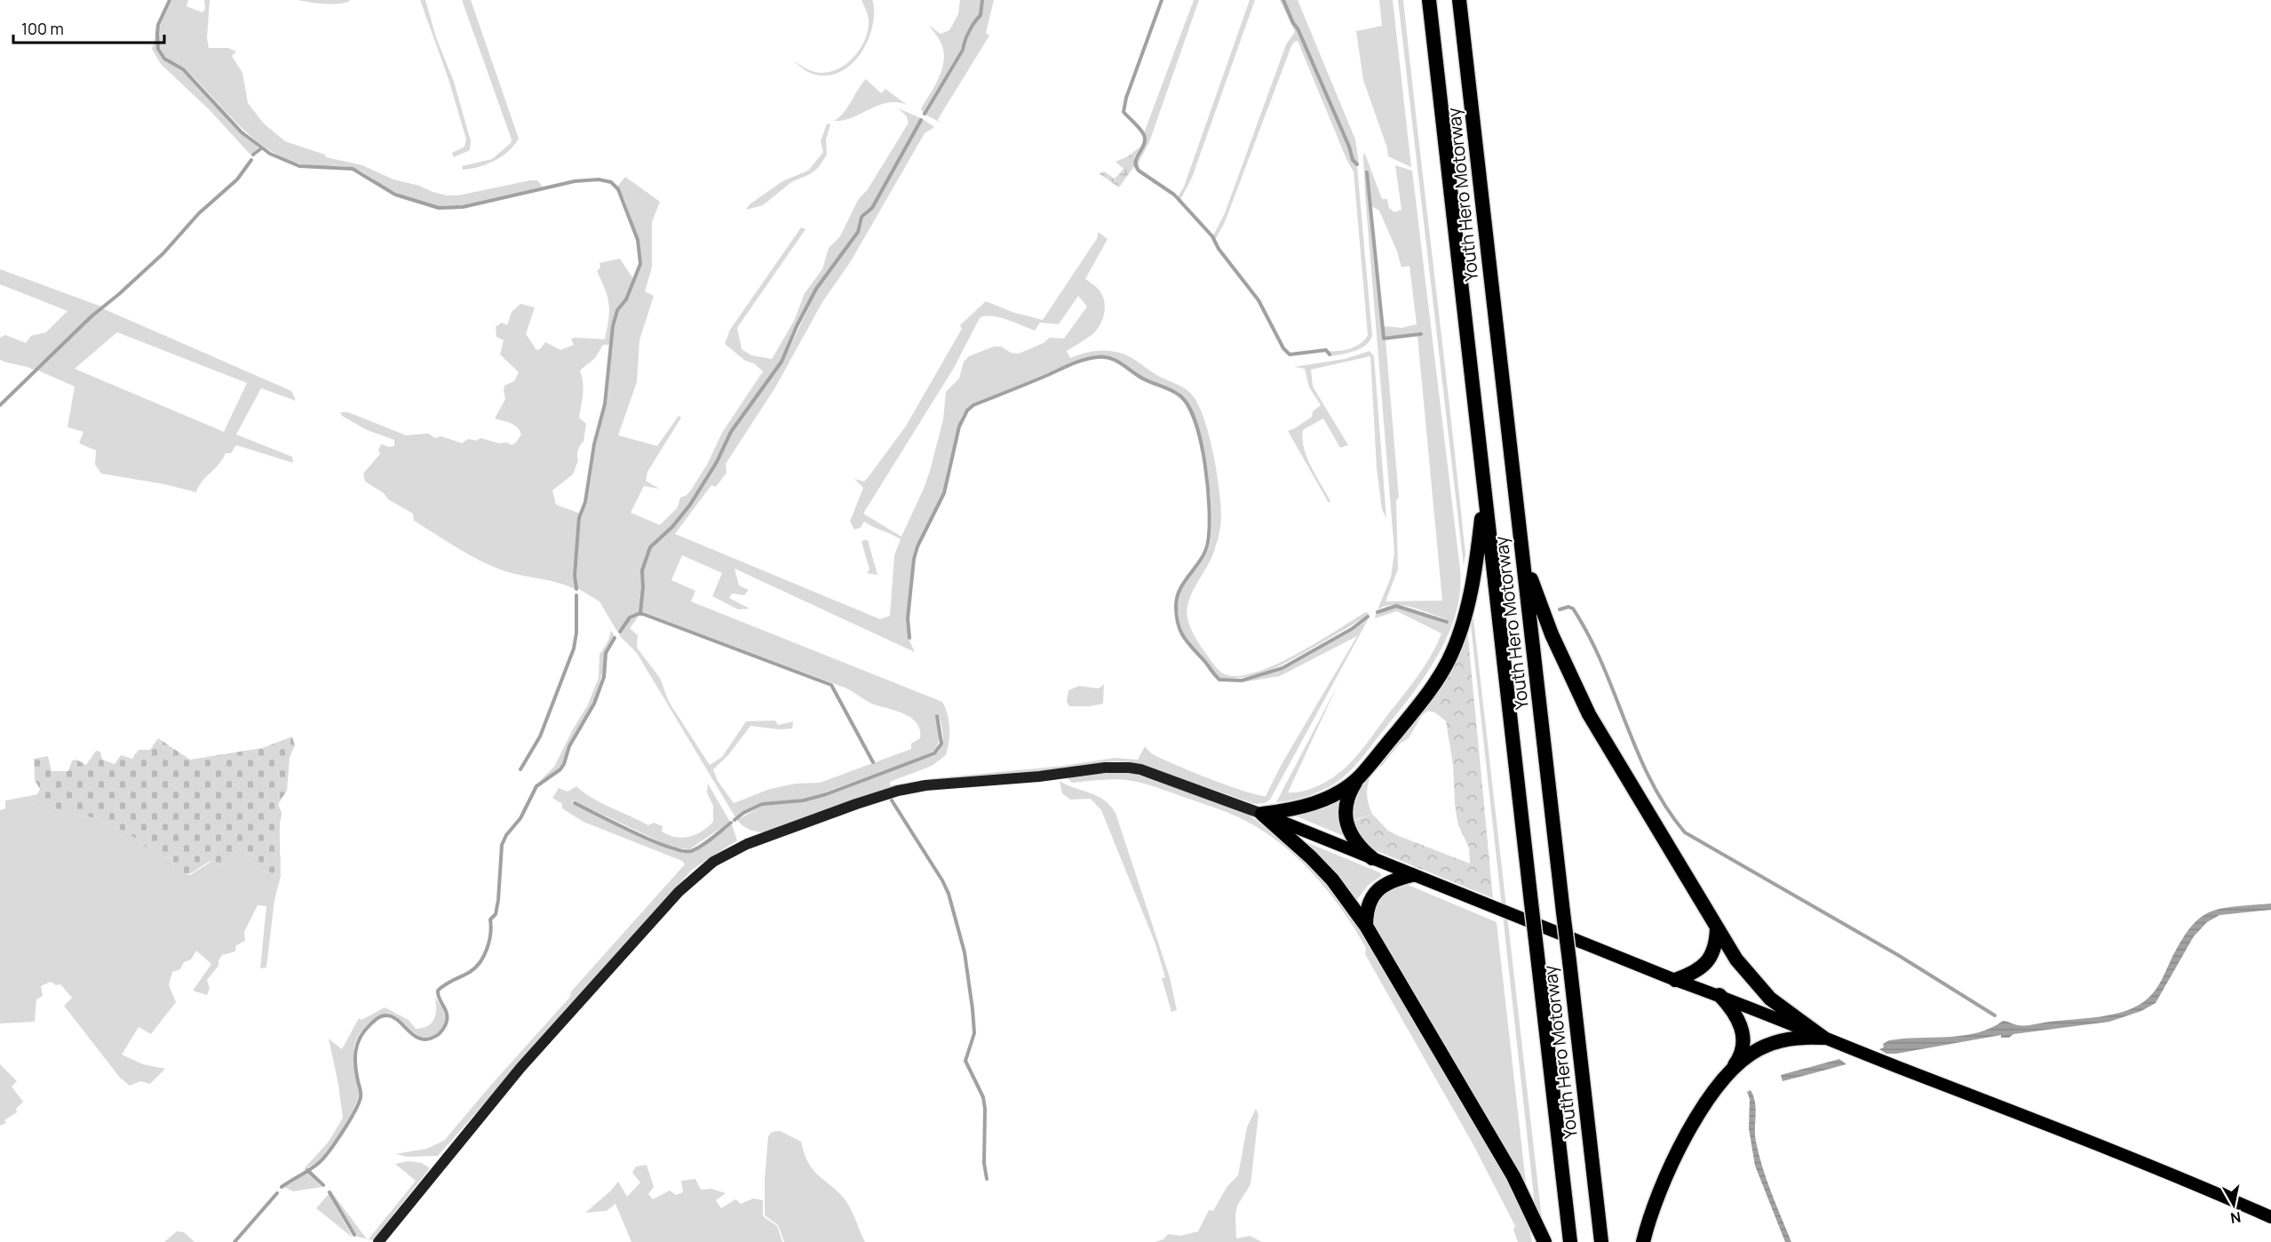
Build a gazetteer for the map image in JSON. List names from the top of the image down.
{
  "streets": {
    "highway": ["Youth Hero Motorway"]
  },
  "scale_bar": "100 m",
  "north": "bottom"
}
